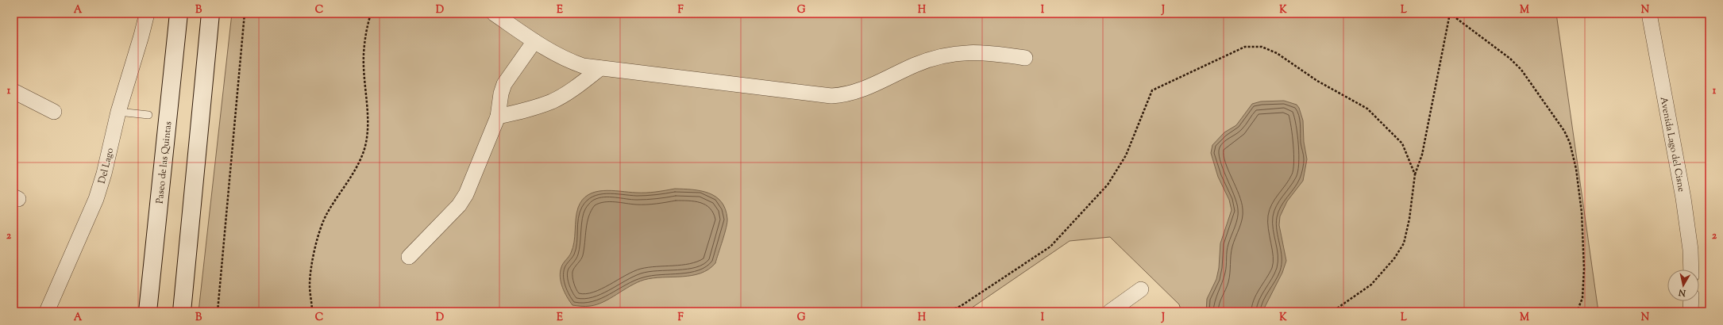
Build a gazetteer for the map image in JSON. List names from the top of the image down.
{
  "streets": {
    "main road": ["Paseo de las Quintas"],
    "street": ["Avenida Lago del Cisne", "Del Lago"]
  },
  "north": "bottom",
  "grid": {
    "columns": [
      "A",
      "B",
      "C",
      "D",
      "E",
      "F",
      "G",
      "H",
      "I",
      "J",
      "K",
      "L",
      "M",
      "N"
    ],
    "rows": ["1", "2"]
  }
}
